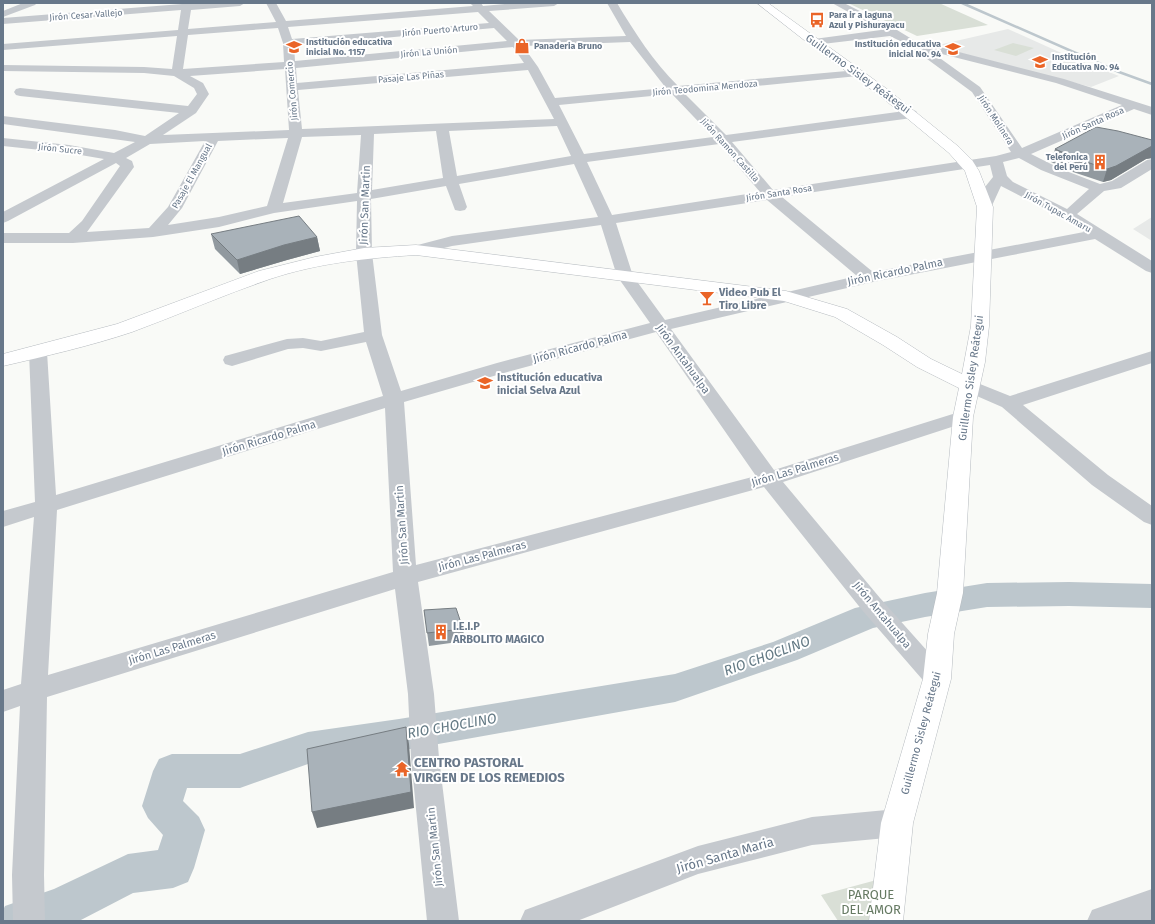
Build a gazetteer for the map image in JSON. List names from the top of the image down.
{
  "streets": {
    "main road": ["Guillermo Sisley Reátegui"],
    "street": [
      "Jirón Cesar Vallejo",
      "Jirón Puerto Arturo",
      "Jirón La Unión",
      "Pasaje Las Piñas",
      "Jirón Teodomina Mendoza",
      "Jirón Comercio",
      "Jirón Molinera",
      "Jirón Santa Rosa",
      "Jirón Sucre",
      "Jirón Ramon Castilla",
      "Pasaje El Mangual",
      "Jirón San Martin",
      "Jirón Tupac Amaru",
      "Jirón Ricardo Palma",
      "Jirón Antahualpa",
      "Jirón Las Palmeras",
      "Jirón Santa Maria"
    ]
  },
  "crossings": [
    ["Jirón Puerto Arturo", "Jirón Comercio"],
    ["Jirón Puerto Arturo", "Jirón Antahualpa"],
    ["Jirón La Unión", "Jirón Comercio"],
    ["Jirón La Unión", "Jirón Ramon Castilla"],
    ["Jirón La Unión", "Jirón Antahualpa"],
    ["Guillermo Sisley Reátegui", "Jirón Teodomina Mendoza"],
    ["Guillermo Sisley Reátegui", "Jirón Santa Rosa"],
    ["Guillermo Sisley Reátegui", "Jirón Ricardo Palma"],
    ["Guillermo Sisley Reátegui", "Jirón Antahualpa"],
    ["Guillermo Sisley Reátegui", "Jirón Las Palmeras"],
    ["Guillermo Sisley Reátegui", "Jirón Santa Maria"],
    ["Pasaje Las Piñas", "Jirón Comercio"],
    ["Pasaje Las Piñas", "Jirón Antahualpa"],
    ["Jirón Teodomina Mendoza", "Jirón Ramon Castilla"],
    ["Jirón Teodomina Mendoza", "Jirón Antahualpa"],
    ["Jirón Molinera", "Jirón Santa Rosa"],
    ["Jirón Santa Rosa", "Jirón Ramon Castilla"],
    ["Jirón Santa Rosa", "Jirón Antahualpa"],
    ["Jirón Ramon Castilla", "Jirón Ricardo Palma"],
    ["Jirón San Martin", "Jirón Ricardo Palma"],
    ["Jirón San Martin", "Jirón Las Palmeras"],
    ["Jirón Tupac Amaru", "Jirón Ricardo Palma"],
    ["Jirón Ricardo Palma", "Jirón Antahualpa"],
    ["Jirón Antahualpa", "Jirón Las Palmeras"]
  ],
  "water": ["RIO CHOCLINO"],
  "parks": ["PARQUE DEL AMOR"],
  "places": {
    "bus stop": ["Para ir a laguna Azul y Pishurayacu"],
    "shop": ["Panaderia Bruno"],
    "school or university": [
      "Institución educativa inicial No. 1157",
      "Institución educativa inicial No. 94",
      "Institución Educativa No. 94",
      "Institución educativa inicial Selva Azul"
    ],
    "building": ["Telefonica del Perú", "I.E.I.P ARBOLITO MAGICO"],
    "bar": ["Video Pub El Tiro Libre"],
    "temple": ["CENTRO PASTORAL VIRGEN DE LOS REMEDIOS"]
  }
}
